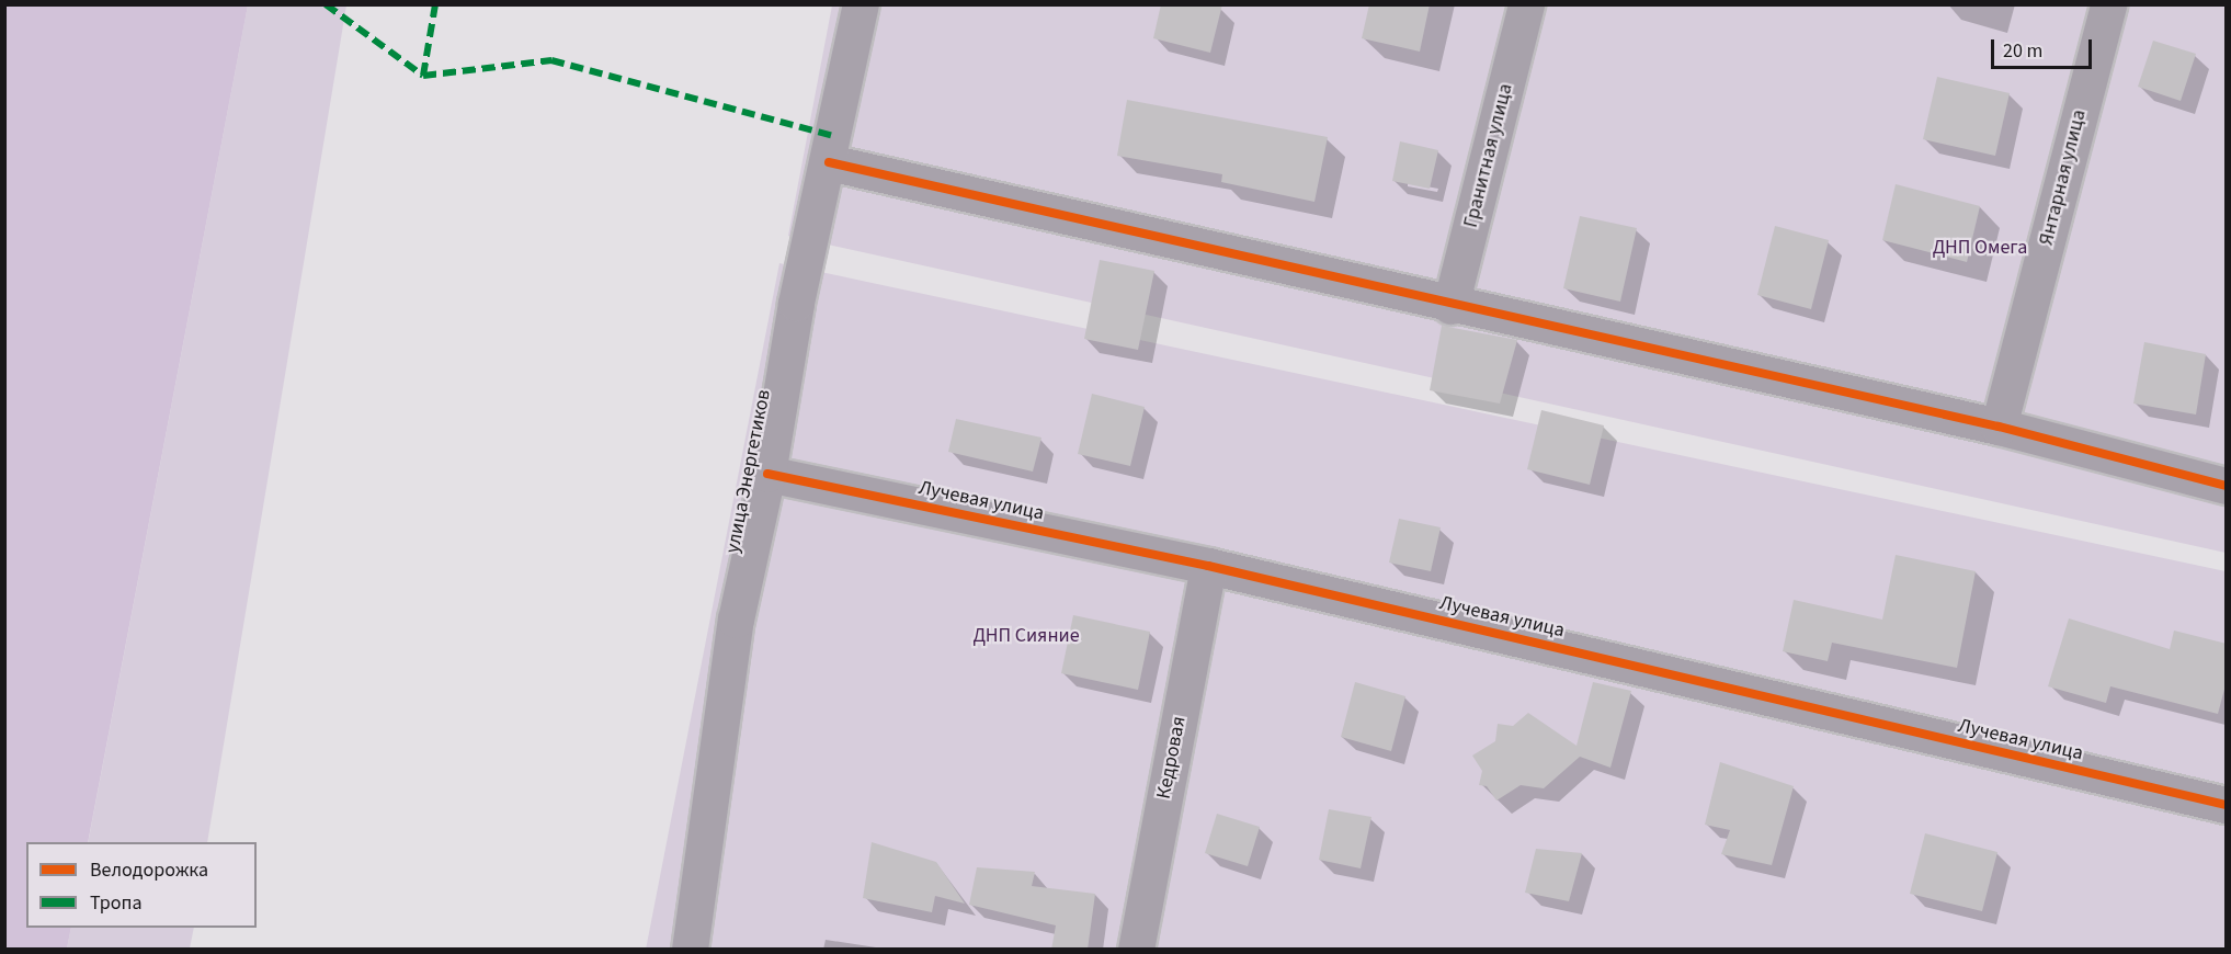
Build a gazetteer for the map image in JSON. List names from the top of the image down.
{
  "streets": {
    "street": [
      "Гранитная улица",
      "Янтарная улица",
      "улица Энергетиков",
      "Лучевая улица",
      "Кедровая"
    ]
  },
  "crossings": [
    ["улица Энергетиков", "Лучевая улица"],
    ["Лучевая улица", "Кедровая"]
  ],
  "parks": ["ДНП Омега", "ДНП Сияние"],
  "legend": ["Велодорожка", "Тропа"],
  "scale_bar": "20 m"
}
